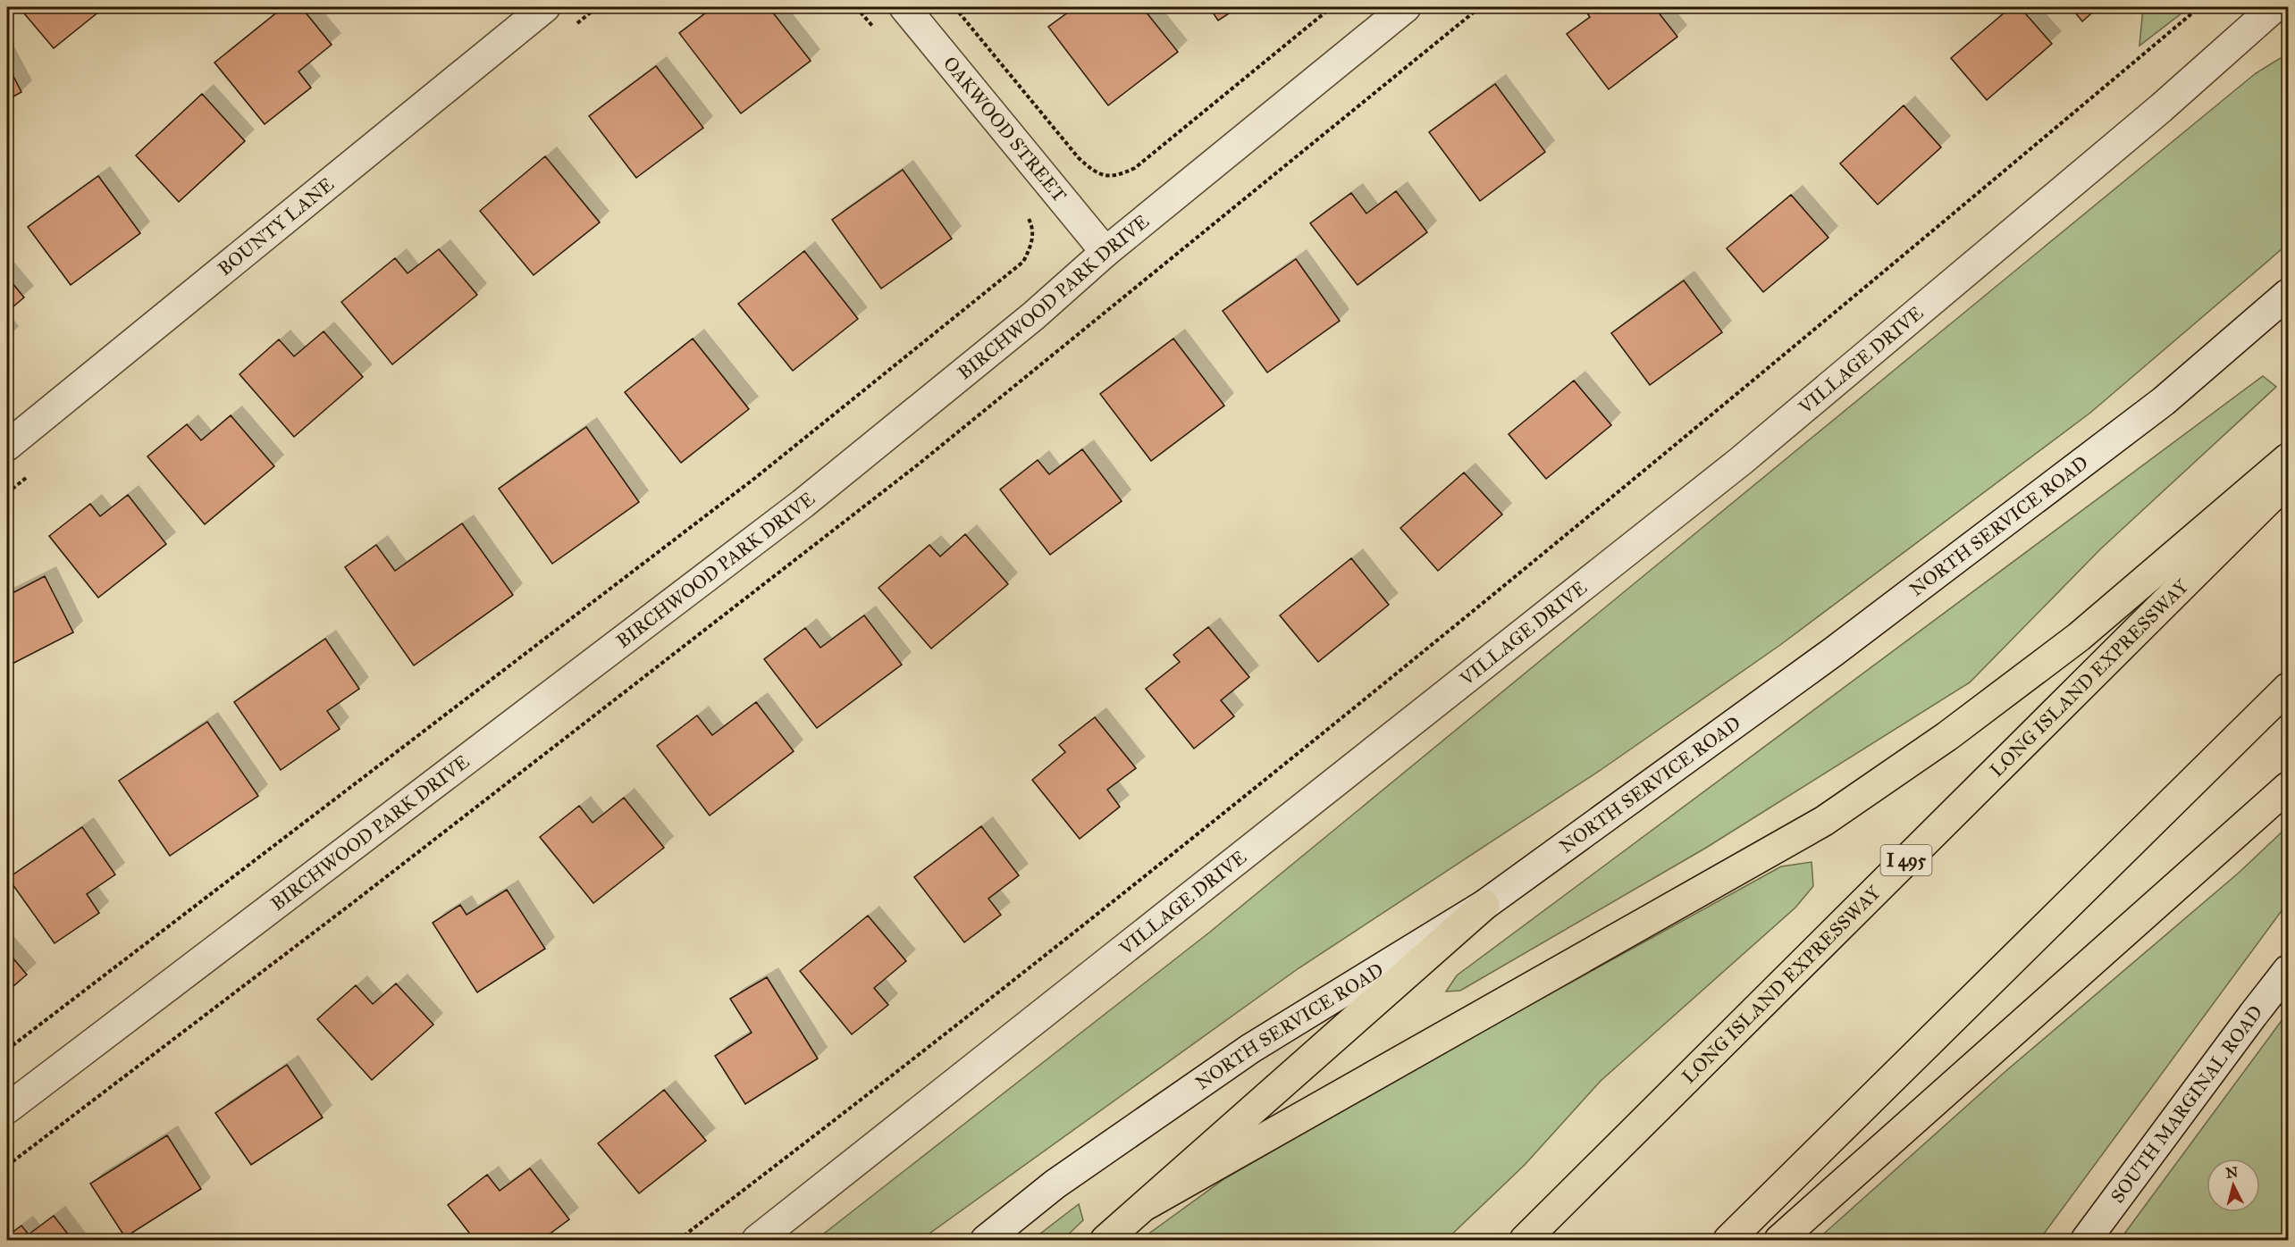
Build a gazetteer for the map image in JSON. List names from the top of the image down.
{
  "streets": {
    "highway": ["LONG ISLAND EXPRESSWAY", "I 495"],
    "street": [
      "OAKWOOD STREET",
      "BOUNTY LANE",
      "BIRCHWOOD PARK DRIVE",
      "VILLAGE DRIVE",
      "NORTH SERVICE ROAD",
      "SOUTH MARGINAL ROAD"
    ]
  },
  "crossings": [
    ["OAKWOOD STREET", "BIRCHWOOD PARK DRIVE"]
  ],
  "north": "top"
}
